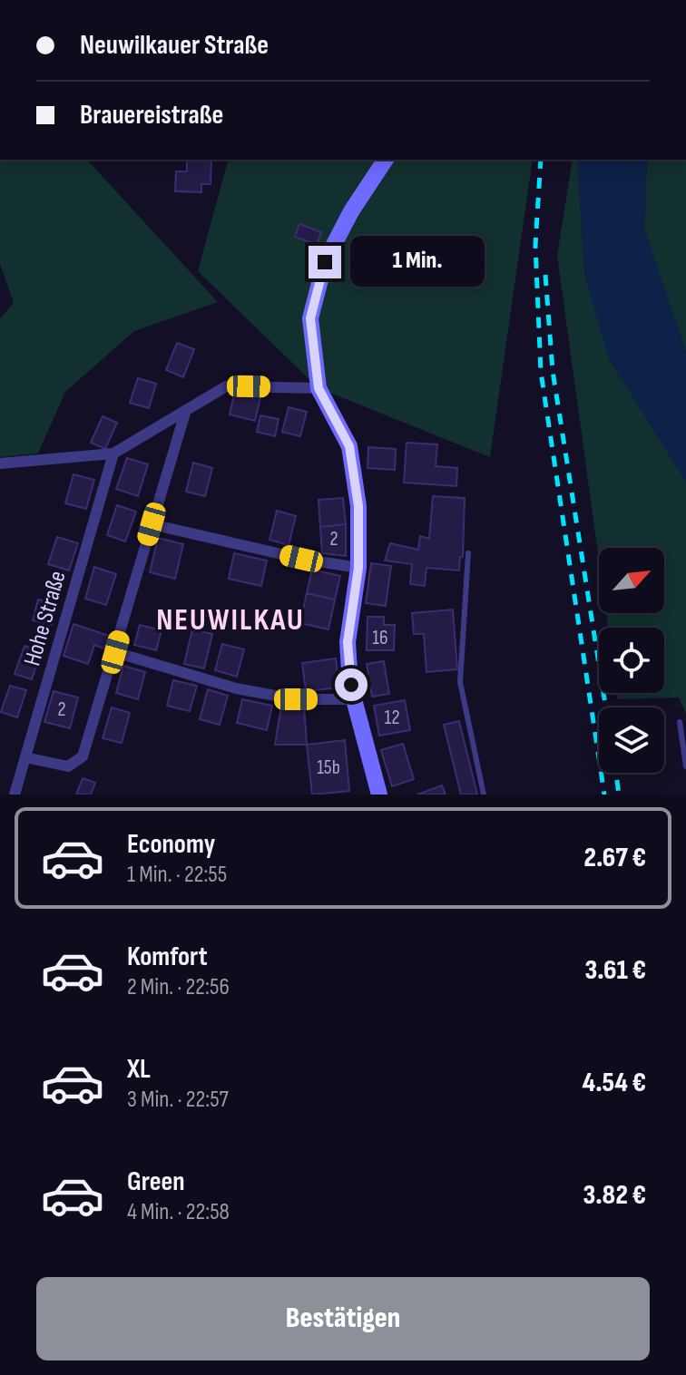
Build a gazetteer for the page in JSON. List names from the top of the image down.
{
  "streets": {
    "street": ["Hohe Straße"]
  },
  "districts": ["NEUWILKAU"],
  "house_numbers": [
    "2",
    "16",
    "2",
    "12",
    "15b"
  ],
  "north": "top right",
  "page": {
    "banner": ["Neuwilkauer Straße", "Brauereistraße"],
    "bubble": "1 Min.",
    "list": [
      {
        "name": "Economy",
        "note": "1 Min. · 22:55",
        "value": "2.67 €"
      },
      {
        "name": "Komfort",
        "note": "2 Min. · 22:56",
        "value": "3.61 €"
      },
      {
        "name": "XL",
        "note": "3 Min. · 22:57",
        "value": "4.54 €"
      },
      {
        "name": "Green",
        "note": "4 Min. · 22:58",
        "value": "3.82 €"
      }
    ],
    "buttons": "Bestätigen"
  }
}
